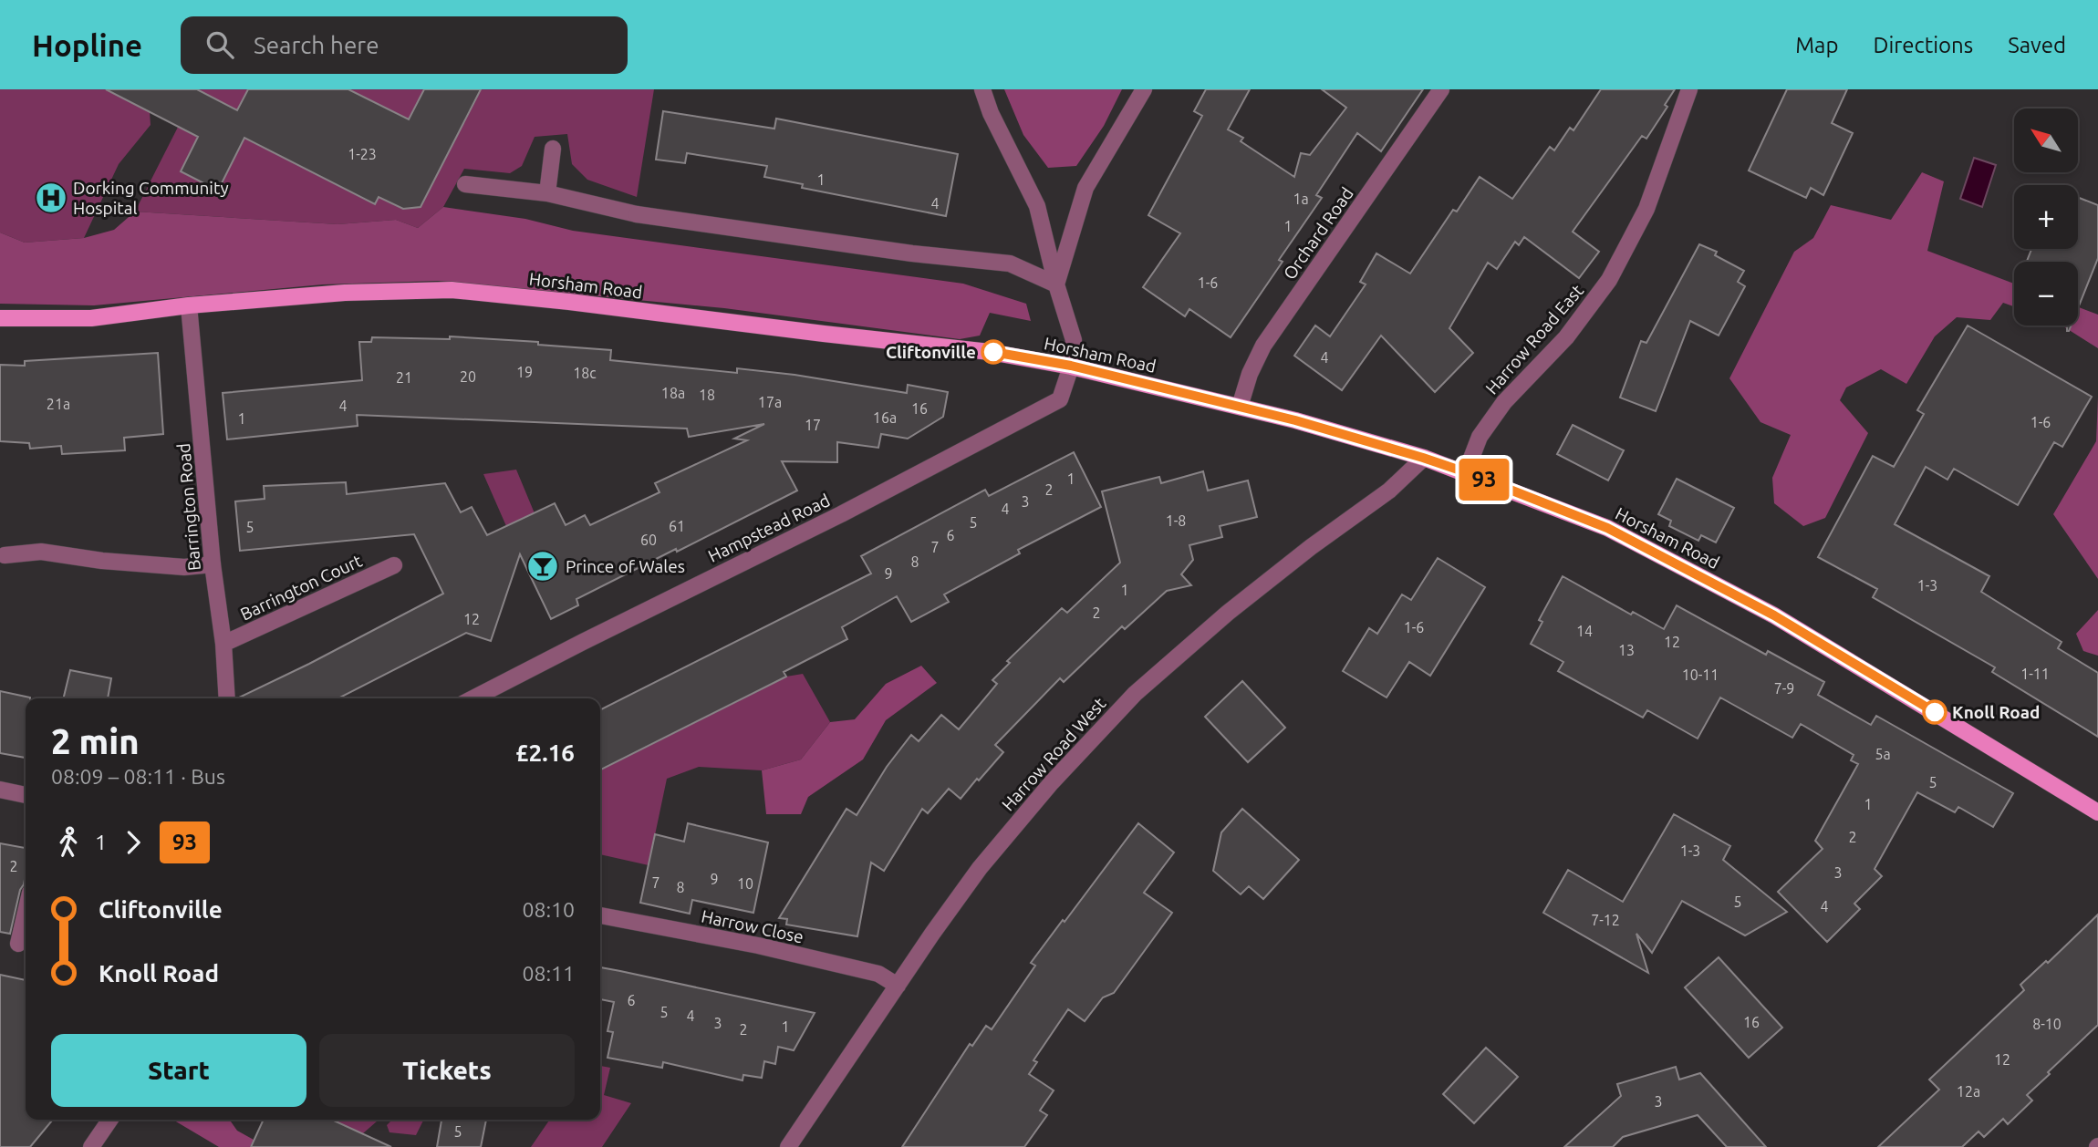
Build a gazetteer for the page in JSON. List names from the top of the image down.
{
  "streets": {
    "main road": ["Horsham Road"],
    "street": [
      "Orchard Road",
      "Harrow Road East",
      "Barrington Road",
      "Hampstead Road",
      "Barrington Court",
      "Harrow Road West",
      "Harrow Close"
    ]
  },
  "crossings": [
    ["Orchard Road", "Horsham Road"],
    ["Horsham Road", "Harrow Road East"],
    ["Horsham Road", "Barrington Road"],
    ["Horsham Road", "Hampstead Road"],
    ["Horsham Road", "Harrow Road West"],
    ["Barrington Road", "Barrington Court"],
    ["Harrow Road West", "Harrow Close"]
  ],
  "places": {
    "hospital": ["Dorking Community Hospital"],
    "other": ["Cliftonville", "Knoll Road"],
    "bar": ["Prince of Wales"]
  },
  "lines": ["bus line 93"],
  "house_numbers": [
    "1-23",
    "1",
    "1a",
    "4",
    "1",
    "1-6",
    "4",
    "19",
    "18c",
    "20",
    "21",
    "18a",
    "18",
    "17a",
    "21a",
    "4",
    "16",
    "16a",
    "1",
    "1-6",
    "17",
    "1",
    "2",
    "3",
    "4",
    "1-8",
    "5",
    "61",
    "5",
    "6",
    "60",
    "7",
    "8",
    "9",
    "1-3",
    "1",
    "2",
    "12",
    "1-6",
    "14",
    "12",
    "13",
    "1-11",
    "10-11",
    "7-9",
    "5a",
    "5",
    "1",
    "2",
    "1-3",
    "2",
    "3",
    "9",
    "7",
    "10",
    "8",
    "5",
    "4",
    "7-12",
    "6",
    "5",
    "4",
    "16",
    "3",
    "8-10",
    "1",
    "2",
    "12",
    "12a",
    "3",
    "5"
  ],
  "north": "top left",
  "page": {
    "header": "Hopline",
    "search": "Search here",
    "nav": ["Map", "Directions", "Saved"],
    "on_map": "93",
    "map_buttons": ["+", "−"],
    "heading": ["2 min", "08:09 – 08:11 · Bus", "£2.16"],
    "legs": ["1", "93"],
    "list": [
      {
        "name": "Cliftonville",
        "value": "08:10"
      },
      {
        "name": "Knoll Road",
        "value": "08:11"
      }
    ],
    "buttons": ["Start", "Tickets"]
  }
}
